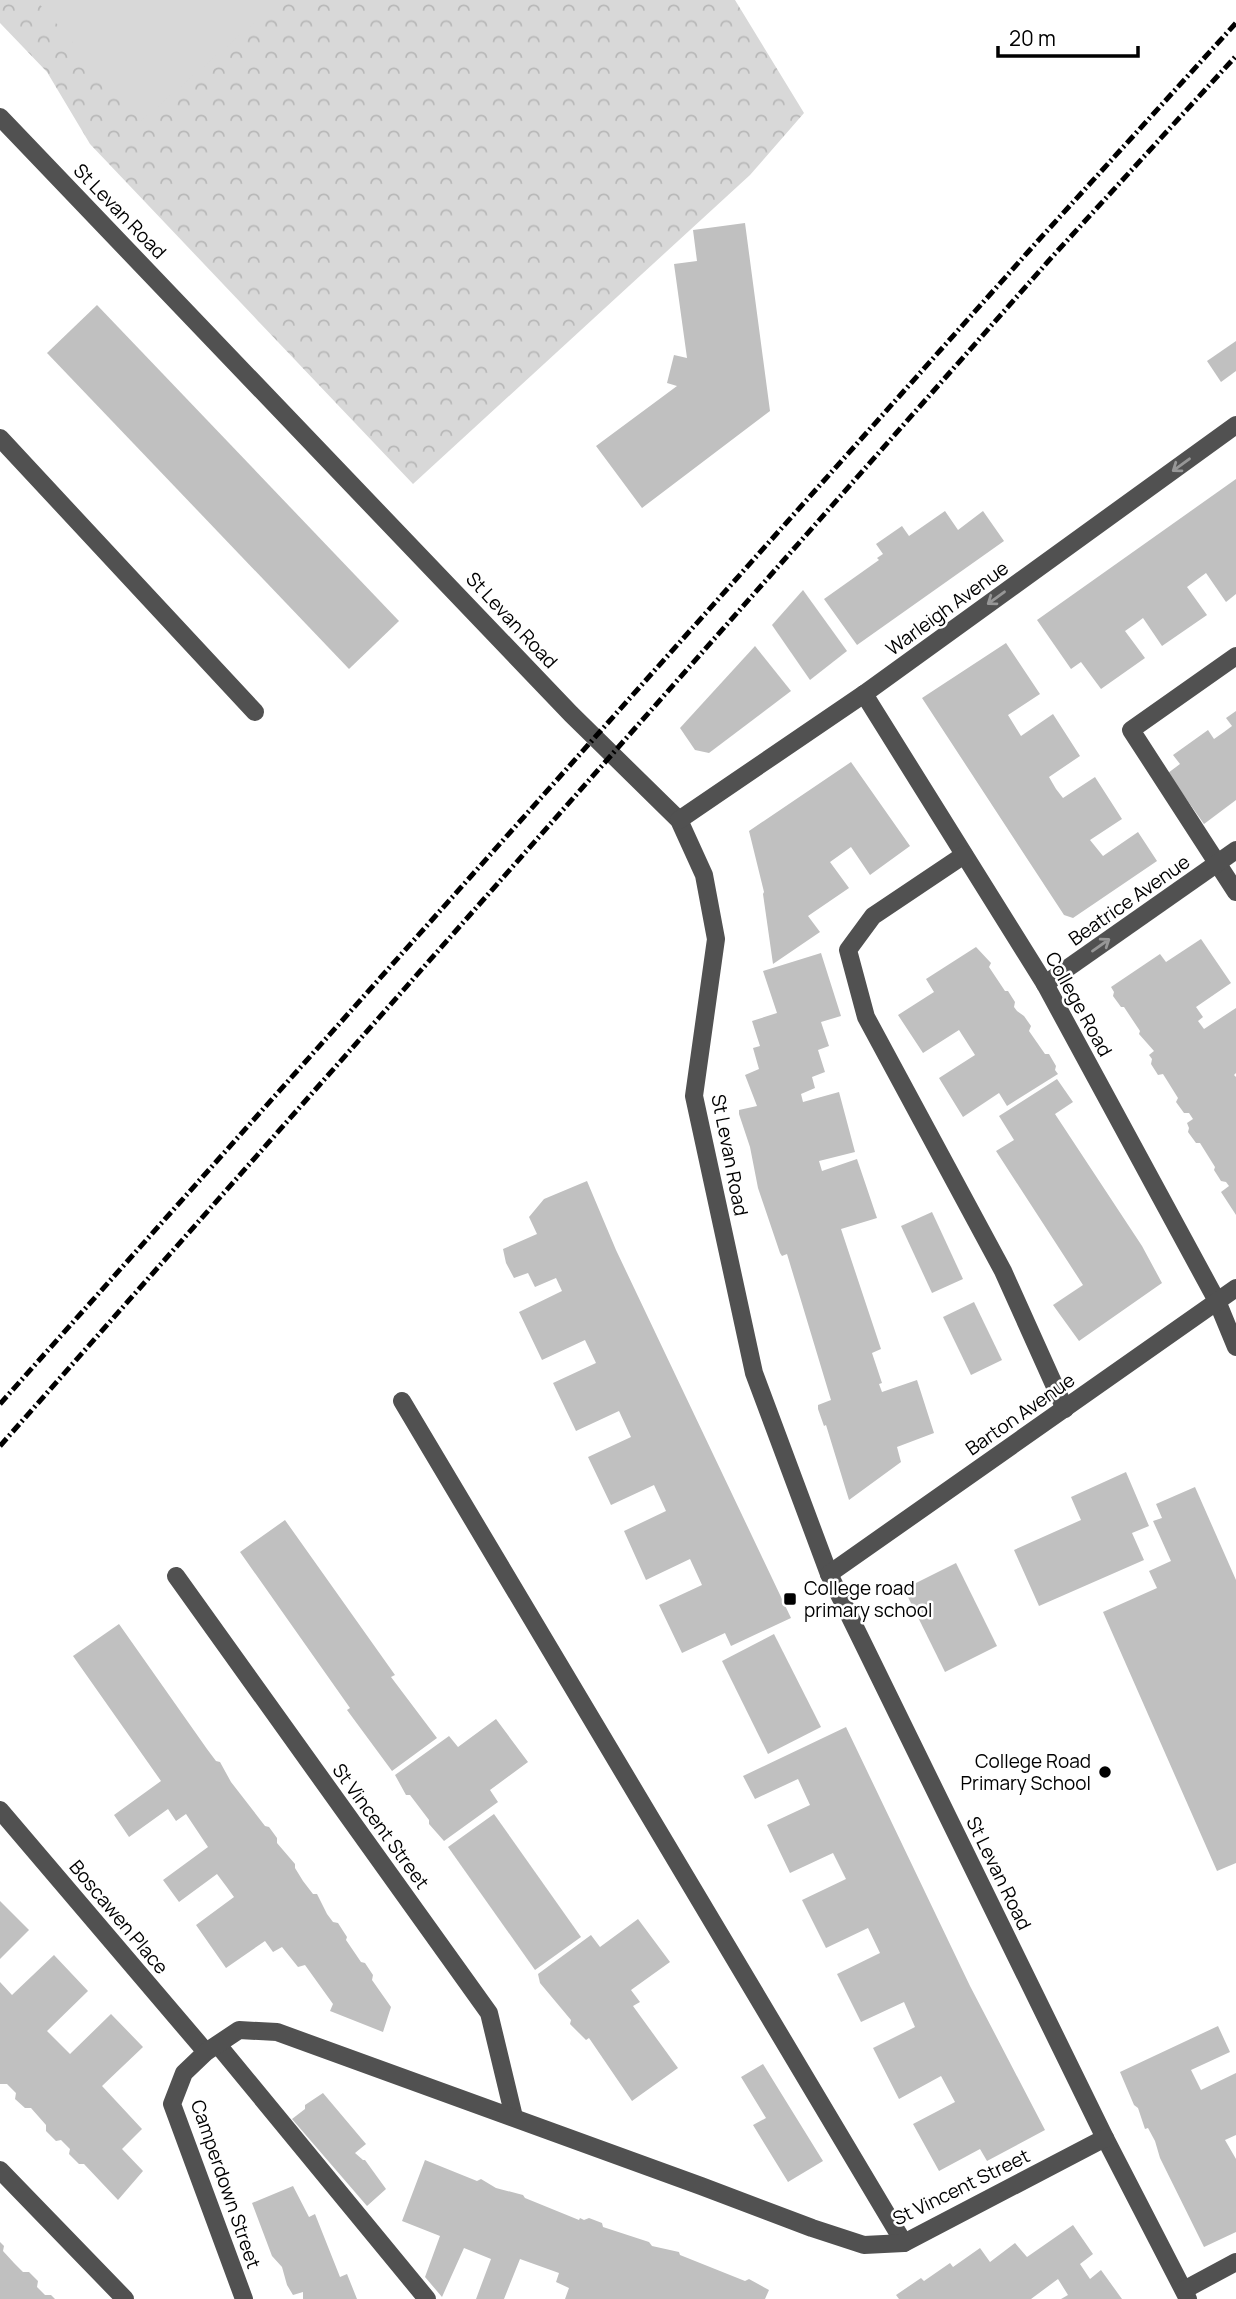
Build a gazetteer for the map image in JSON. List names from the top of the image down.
{
  "streets": {
    "street": [
      "St Levan Road",
      "Warleigh Avenue",
      "Beatrice Avenue",
      "College Road",
      "Barton Avenue",
      "St Vincent Street",
      "Boscawen Place",
      "Camperdown Street"
    ]
  },
  "crossings": [
    ["St Levan Road", "Warleigh Avenue"],
    ["St Levan Road", "Barton Avenue"],
    ["St Levan Road", "St Vincent Street"],
    ["Warleigh Avenue", "College Road"],
    ["Beatrice Avenue", "College Road"],
    ["College Road", "Barton Avenue"],
    ["St Vincent Street", "Boscawen Place"],
    ["St Vincent Street", "Camperdown Street"],
    ["Boscawen Place", "Camperdown Street"]
  ],
  "one_way": ["Warleigh Avenue", "Beatrice Avenue"],
  "places": {
    "transit": ["College road primary school"],
    "other": ["College Road Primary School"]
  },
  "scale_bar": "20 m"
}
